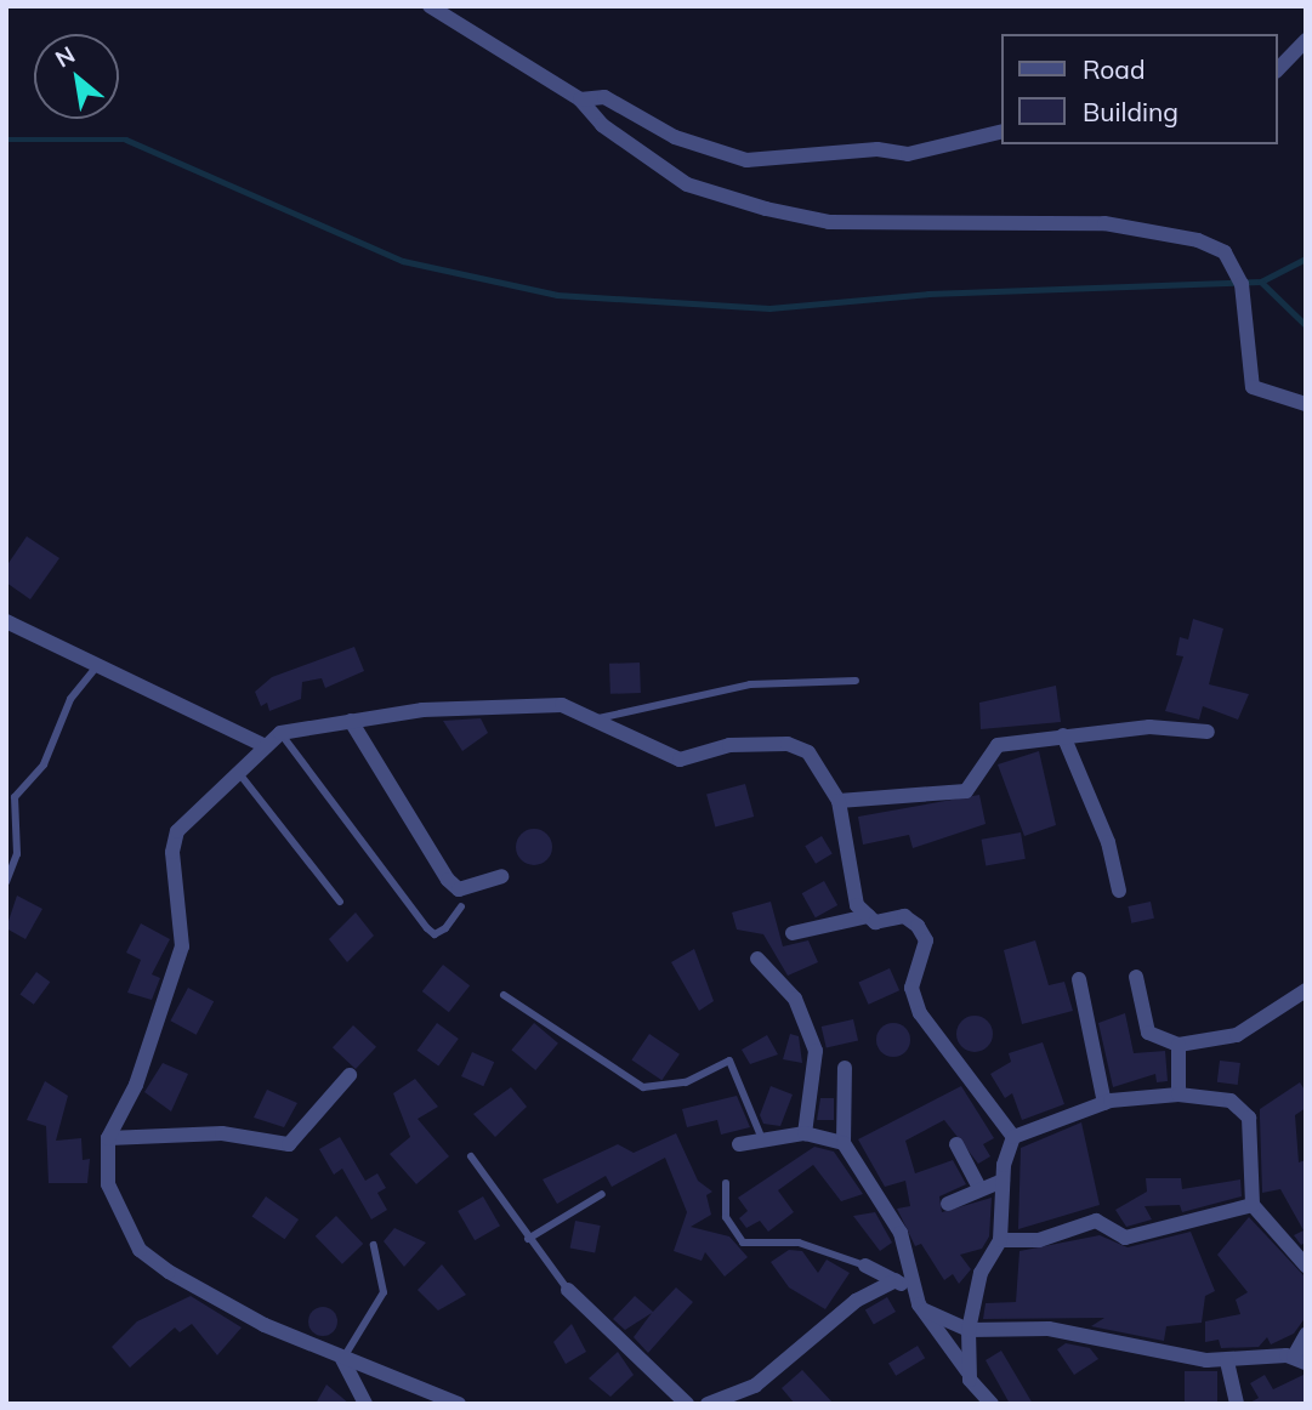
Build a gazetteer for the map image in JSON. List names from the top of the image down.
{
  "legend": ["Road", "Building"],
  "north": "top left"
}
